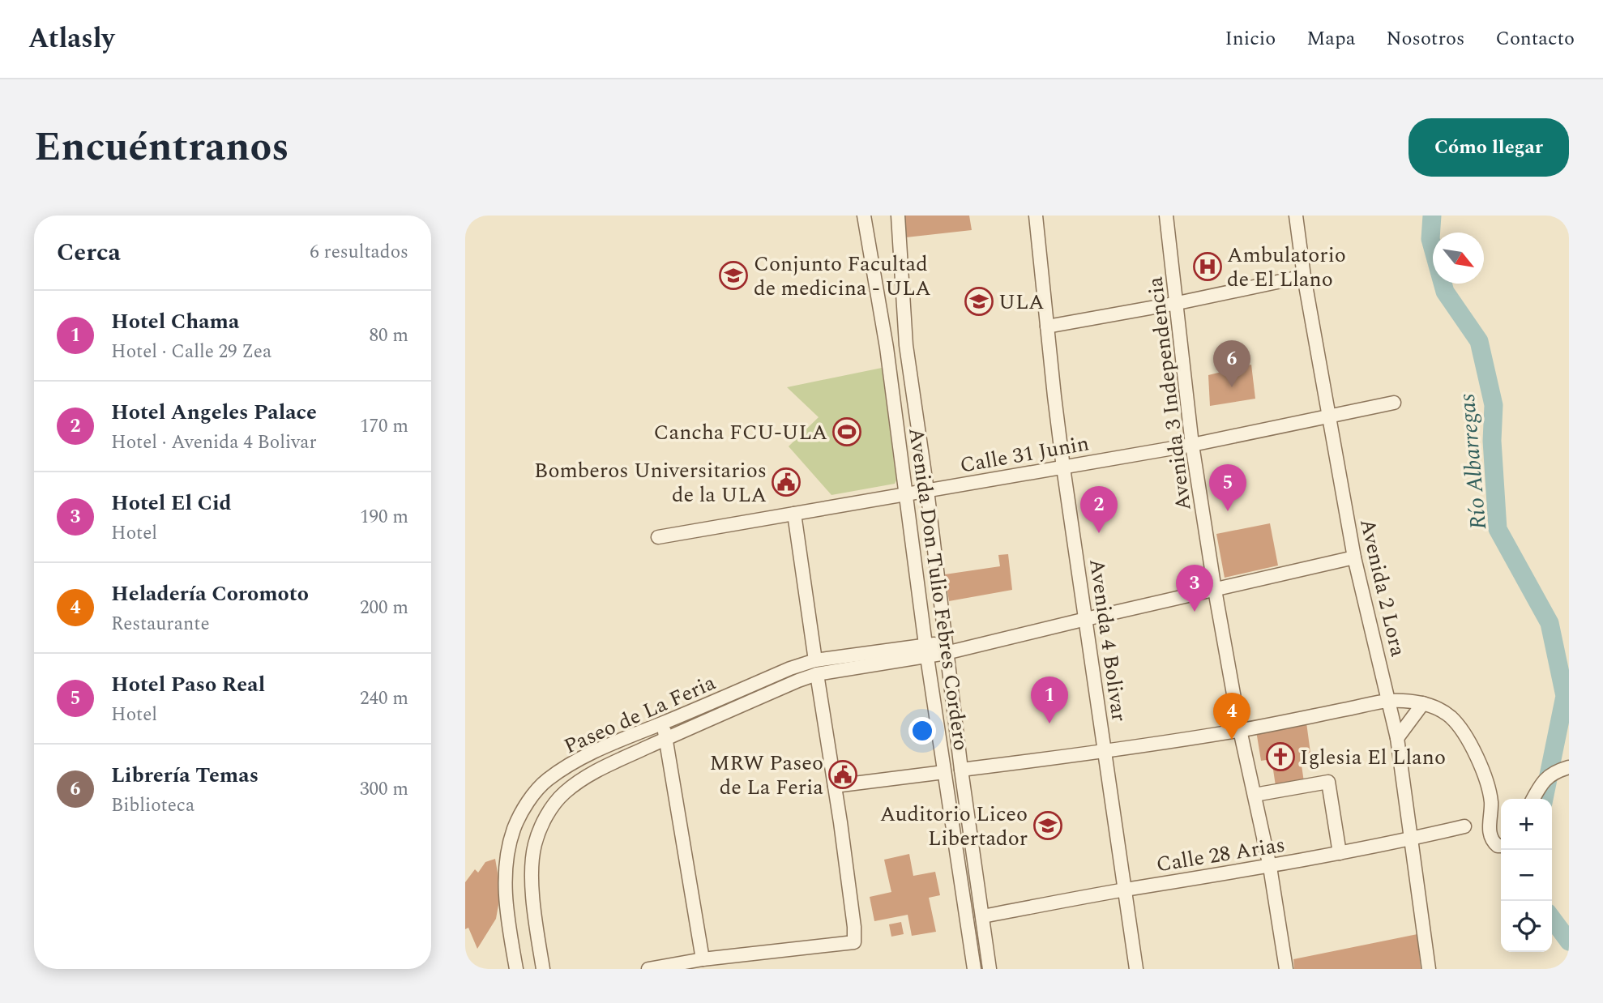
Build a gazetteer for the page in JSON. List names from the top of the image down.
{
  "streets": {
    "street": [
      "Avenida 3 Independencia",
      "Calle 31 Junin",
      "Avenida 2 Lora",
      "Avenida Don Tulio Febres Cordero",
      "Avenida 4 Bolivar",
      "Paseo de La Feria",
      "Calle 28 Arias"
    ]
  },
  "crossings": [
    ["Avenida 3 Independencia", "Calle 31 Junin"],
    ["Avenida 3 Independencia", "Calle 28 Arias"],
    ["Calle 31 Junin", "Avenida 2 Lora"],
    ["Calle 31 Junin", "Avenida Don Tulio Febres Cordero"],
    ["Calle 31 Junin", "Avenida 4 Bolivar"],
    ["Avenida 2 Lora", "Calle 28 Arias"],
    ["Avenida Don Tulio Febres Cordero", "Paseo de La Feria"],
    ["Avenida Don Tulio Febres Cordero", "Calle 28 Arias"],
    ["Avenida 4 Bolivar", "Calle 28 Arias"]
  ],
  "water": ["Río Albarregas"],
  "places": {
    "hospital": ["Ambulatorio de El Llano"],
    "school or university": ["Conjunto Facultad de medicina - ULA", "ULA", "Auditorio Liceo Libertador"],
    "sports": ["Cancha FCU-ULA"],
    "public building": ["Bomberos Universitarios de la ULA", "MRW Paseo de La Feria"],
    "church": ["Iglesia El Llano"]
  },
  "north": "bottom right",
  "page": {
    "header": "Atlasly",
    "nav": [
      "Inicio",
      "Mapa",
      "Nosotros",
      "Contacto"
    ],
    "title": "Encuéntranos",
    "buttons": "Cómo llegar",
    "heading": ["Cerca", "6 resultados"],
    "list": [
      {
        "mark": "1",
        "name": "Hotel Chama",
        "note": "Hotel · Calle 29 Zea",
        "value": "80 m"
      },
      {
        "mark": "2",
        "name": "Hotel Angeles Palace",
        "note": "Hotel · Avenida 4 Bolivar",
        "value": "170 m"
      },
      {
        "mark": "3",
        "name": "Hotel El Cid",
        "note": "Hotel",
        "value": "190 m"
      },
      {
        "mark": "4",
        "name": "Heladería Coromoto",
        "note": "Restaurante",
        "value": "200 m"
      },
      {
        "mark": "5",
        "name": "Hotel Paso Real",
        "note": "Hotel",
        "value": "240 m"
      },
      {
        "mark": "6",
        "name": "Librería Temas",
        "note": "Biblioteca",
        "value": "300 m"
      }
    ],
    "pins": [
      "6",
      "5",
      "2",
      "3",
      "1",
      "4"
    ],
    "map_buttons": ["+", "−"]
  }
}
